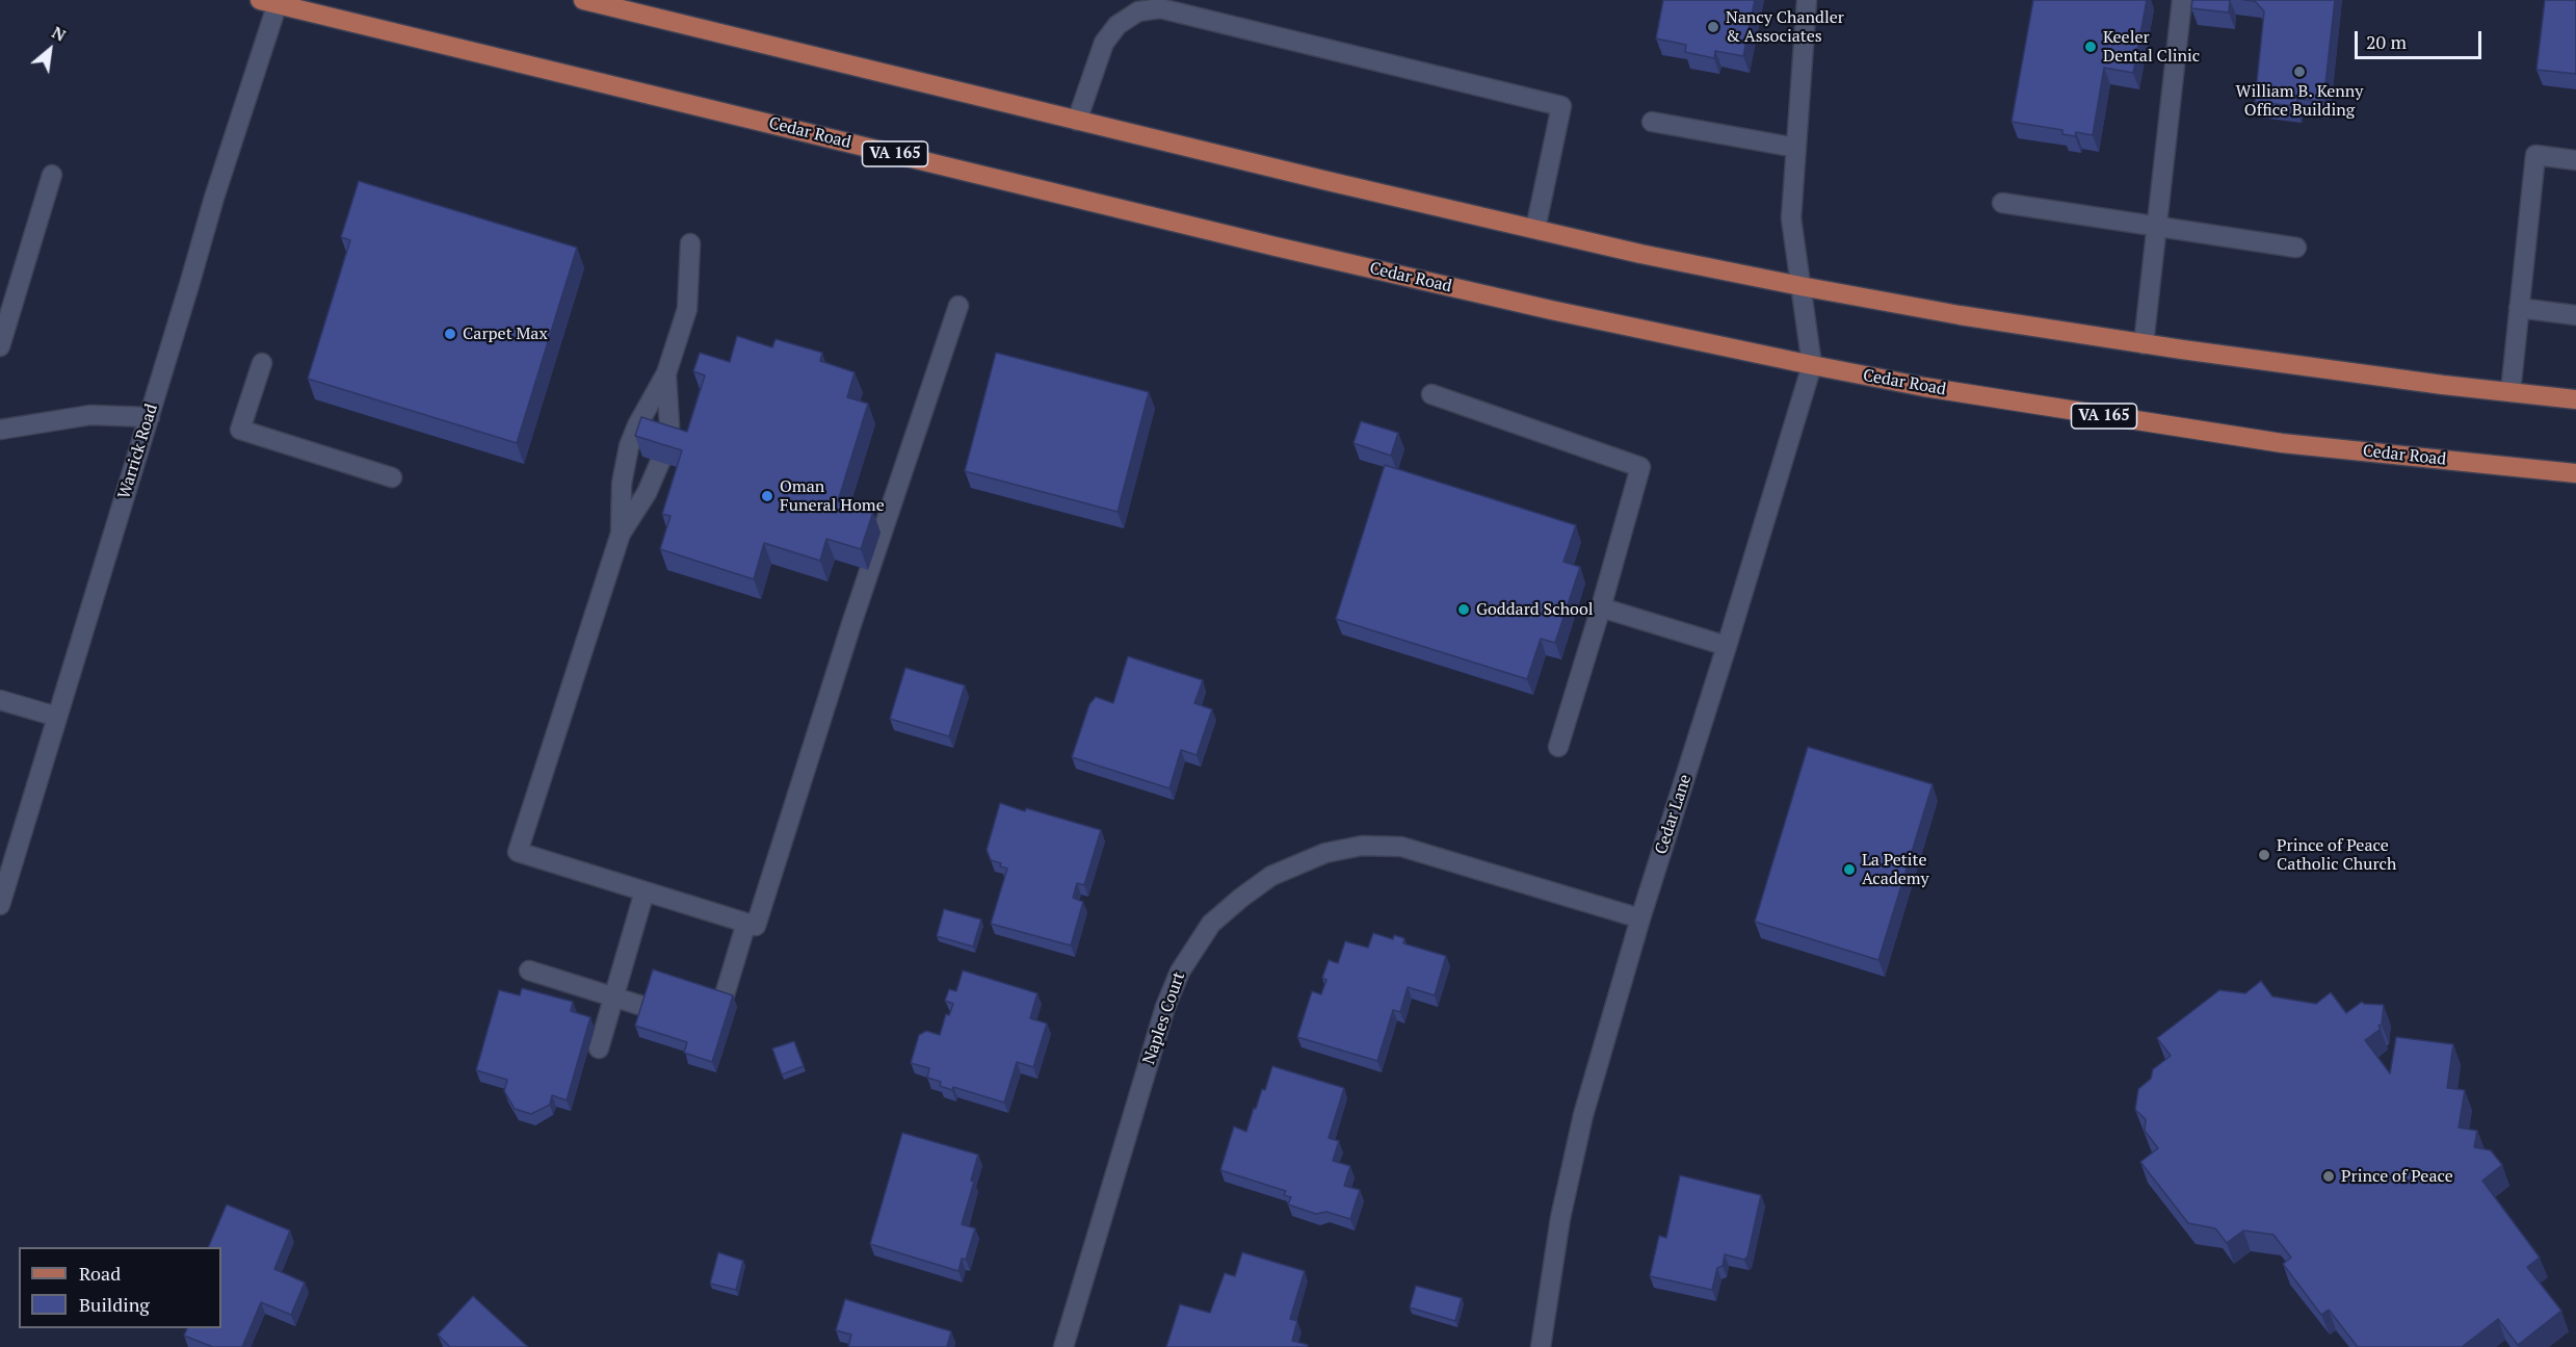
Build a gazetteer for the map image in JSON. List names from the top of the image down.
{
  "streets": {
    "main road": ["Cedar Road", "VA 165"],
    "street": ["Warrick Road", "Cedar Lane", "Naples Court"]
  },
  "crossings": [
    ["Cedar Road", "Warrick Road"],
    ["Cedar Road", "Cedar Lane"],
    ["Cedar Lane", "Naples Court"]
  ],
  "places": [
    "Nancy Chandler & Associates",
    "Keeler Dental Clinic",
    "William B. Kenny Office Building",
    "Carpet Max",
    "Oman Funeral Home",
    "Goddard School",
    "Prince of Peace Catholic Church",
    "La Petite Academy",
    "Prince of Peace"
  ],
  "legend": ["Road", "Building"],
  "scale_bar": "20 m",
  "north": "top right"
}
